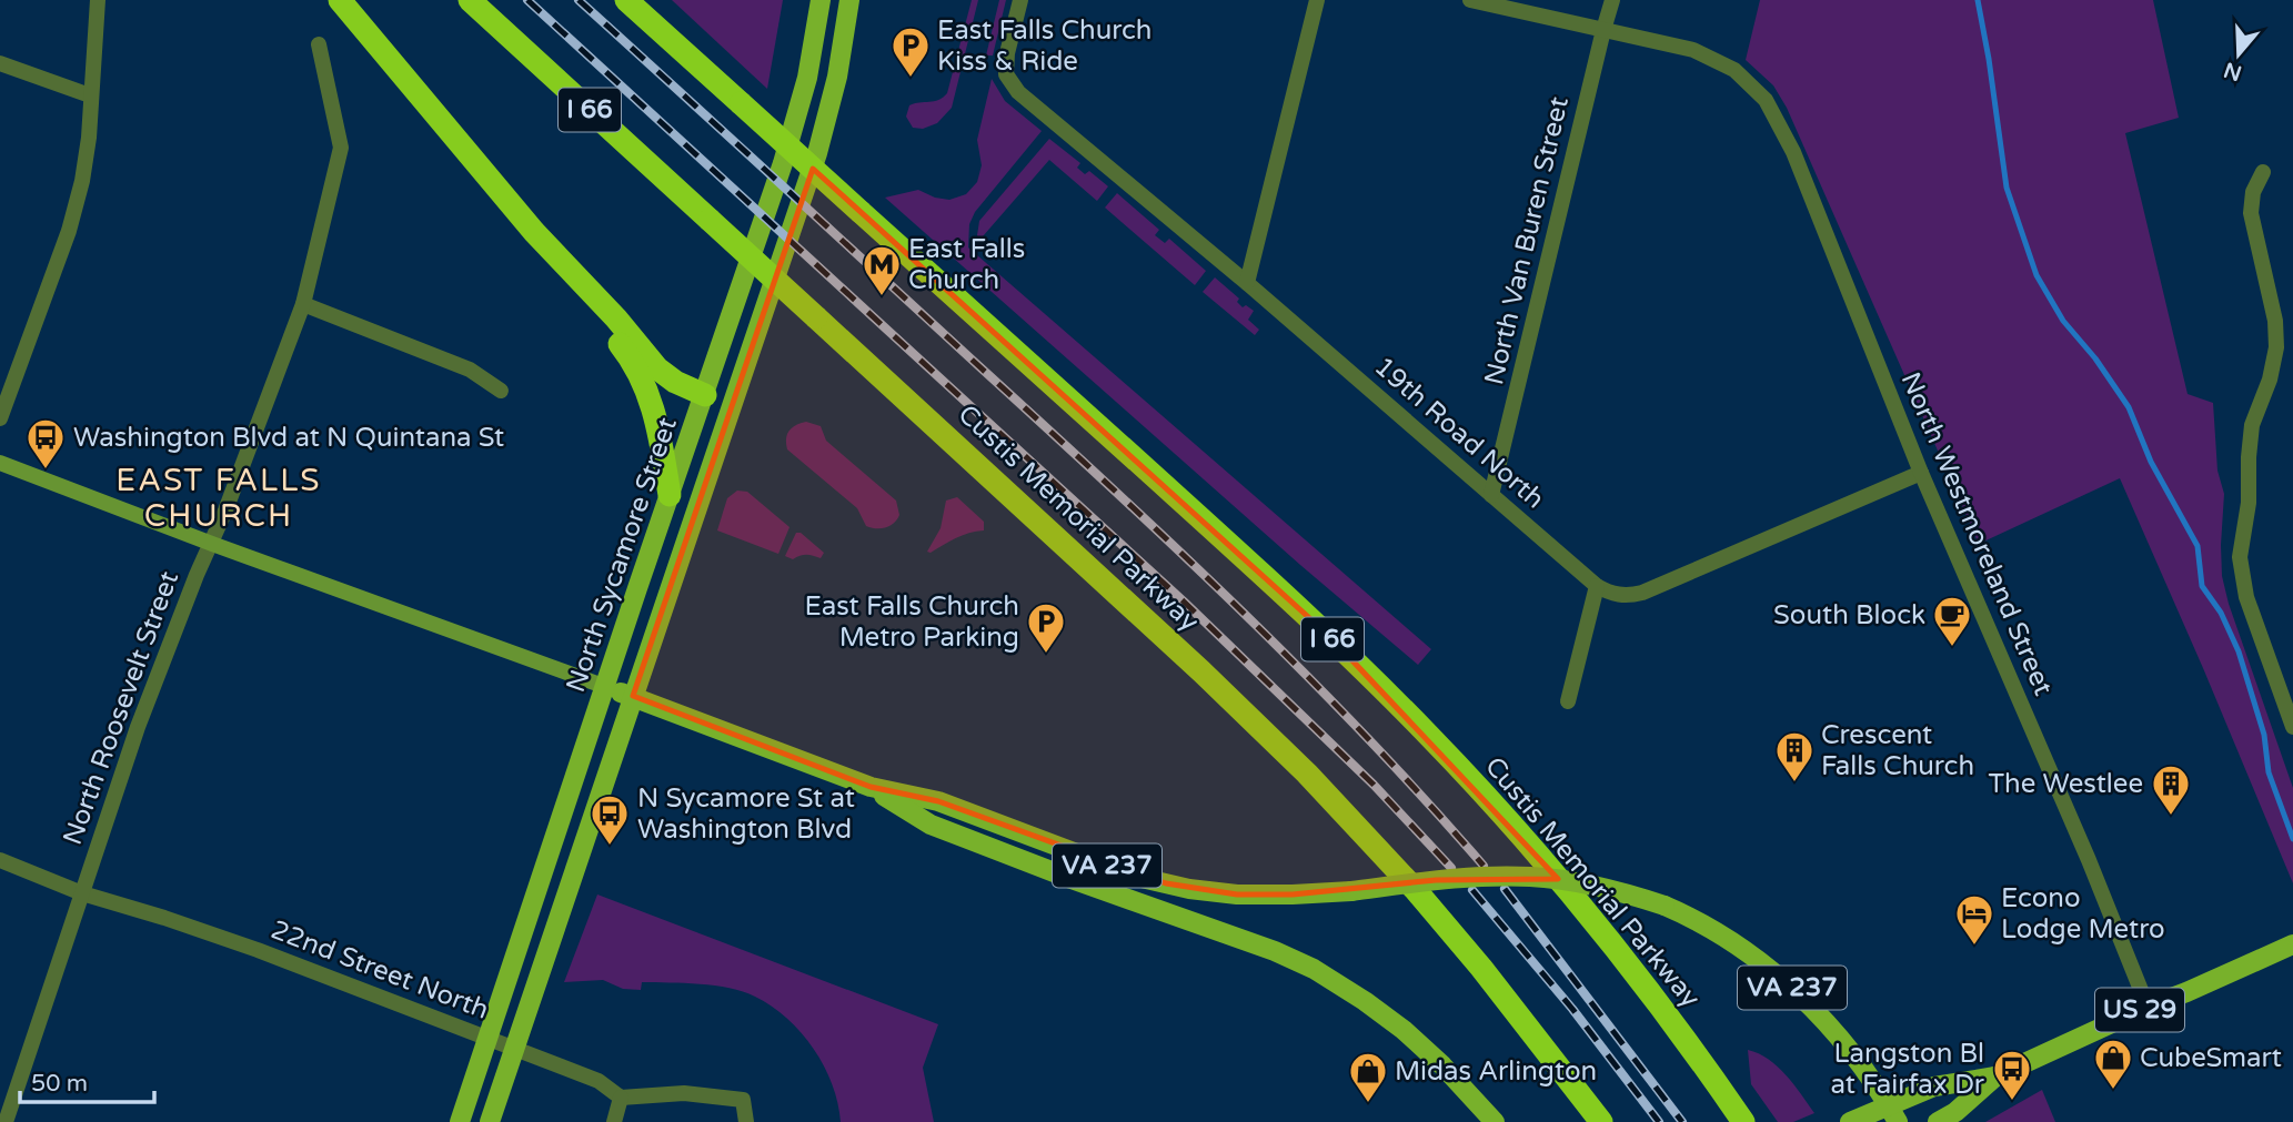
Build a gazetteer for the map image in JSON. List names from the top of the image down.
{
  "streets": {
    "highway": ["I 66", "Custis Memorial Parkway"],
    "main road": ["North Sycamore Street", "VA 237", "US 29"],
    "street": [
      "North Van Buren Street",
      "19th Road North",
      "North Westmoreland Street",
      "North Roosevelt Street",
      "22nd Street North"
    ]
  },
  "crossings": [
    ["North Van Buren Street", "19th Road North"],
    ["North Van Buren Street", "North Westmoreland Street"],
    ["19th Road North", "North Westmoreland Street"],
    ["North Westmoreland Street", "US 29"],
    ["North Sycamore Street", "VA 237"],
    ["North Sycamore Street", "22nd Street North"],
    ["North Roosevelt Street", "VA 237"],
    ["North Roosevelt Street", "22nd Street North"],
    ["VA 237", "US 29"]
  ],
  "districts": ["EAST FALLS CHURCH"],
  "places": {
    "parking": ["East Falls Church Kiss & Ride", "East Falls Church Metro Parking"],
    "metro station": ["East Falls Church"],
    "bus stop": ["Washington Blvd at N Quintana St", "N Sycamore St at Washington Blvd", "Langston Bl at Fairfax Dr"],
    "cafe": ["South Block"],
    "building": ["Crescent Falls Church", "The Westlee"],
    "hotel": ["Econo Lodge Metro"],
    "shop": ["CubeSmart", "Midas Arlington"]
  },
  "scale_bar": "50 m",
  "north": "bottom"
}
